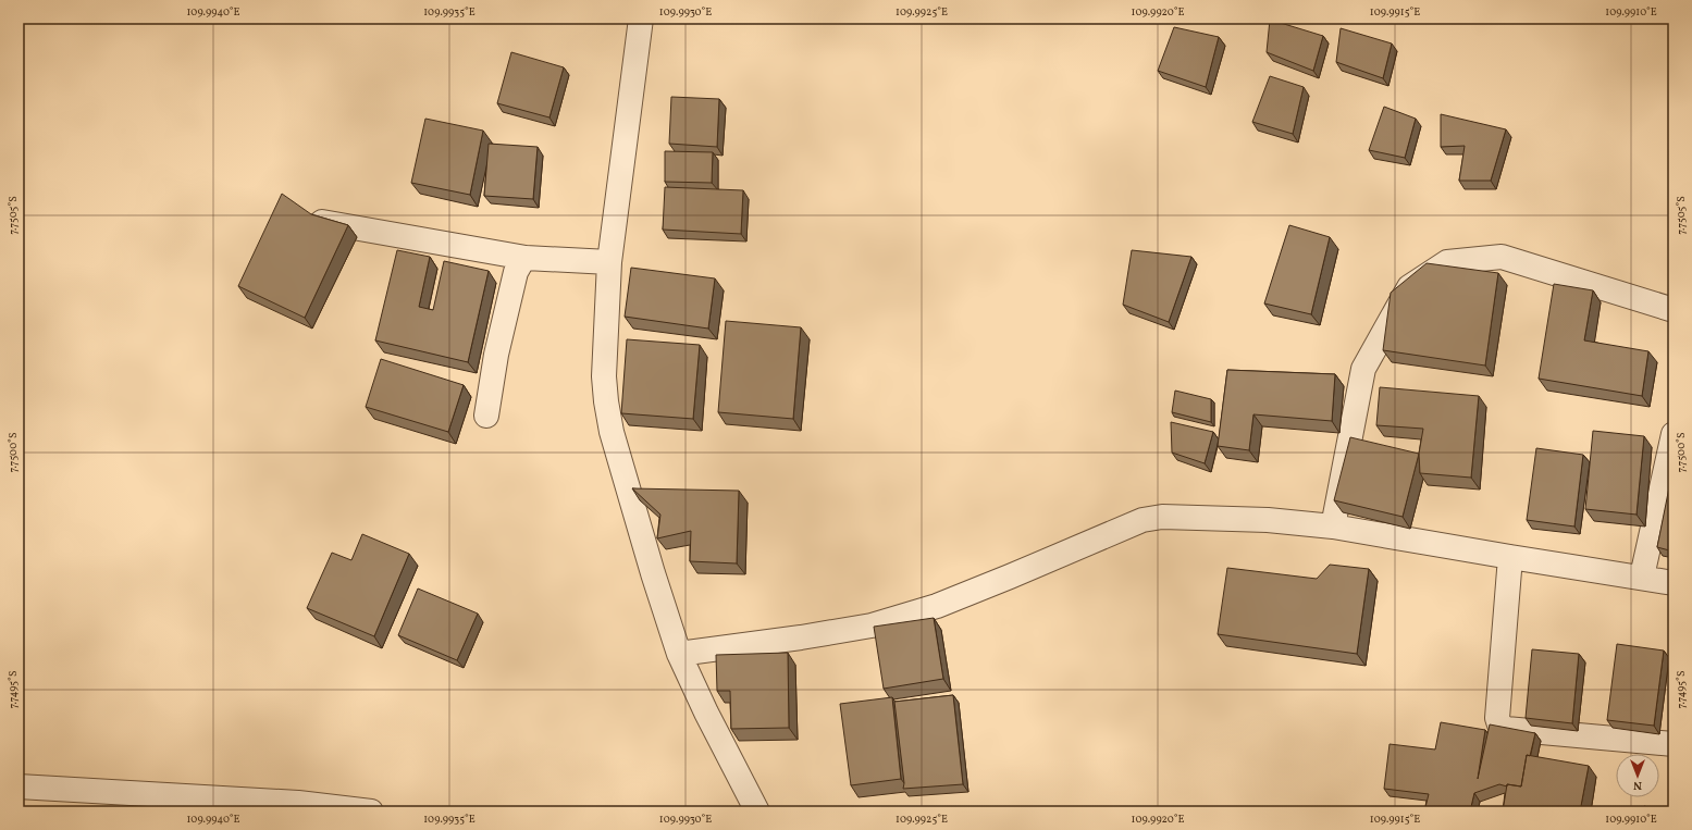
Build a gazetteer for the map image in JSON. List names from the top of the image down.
{
  "north": "bottom",
  "coordinates": [
    "109.9940°E",
    "109.9935°E",
    "109.9930°E",
    "109.9925°E",
    "109.9920°E",
    "109.9915°E",
    "109.9910°E",
    "7.7505°S",
    "7.7500°S",
    "7.7495°S"
  ]
}
